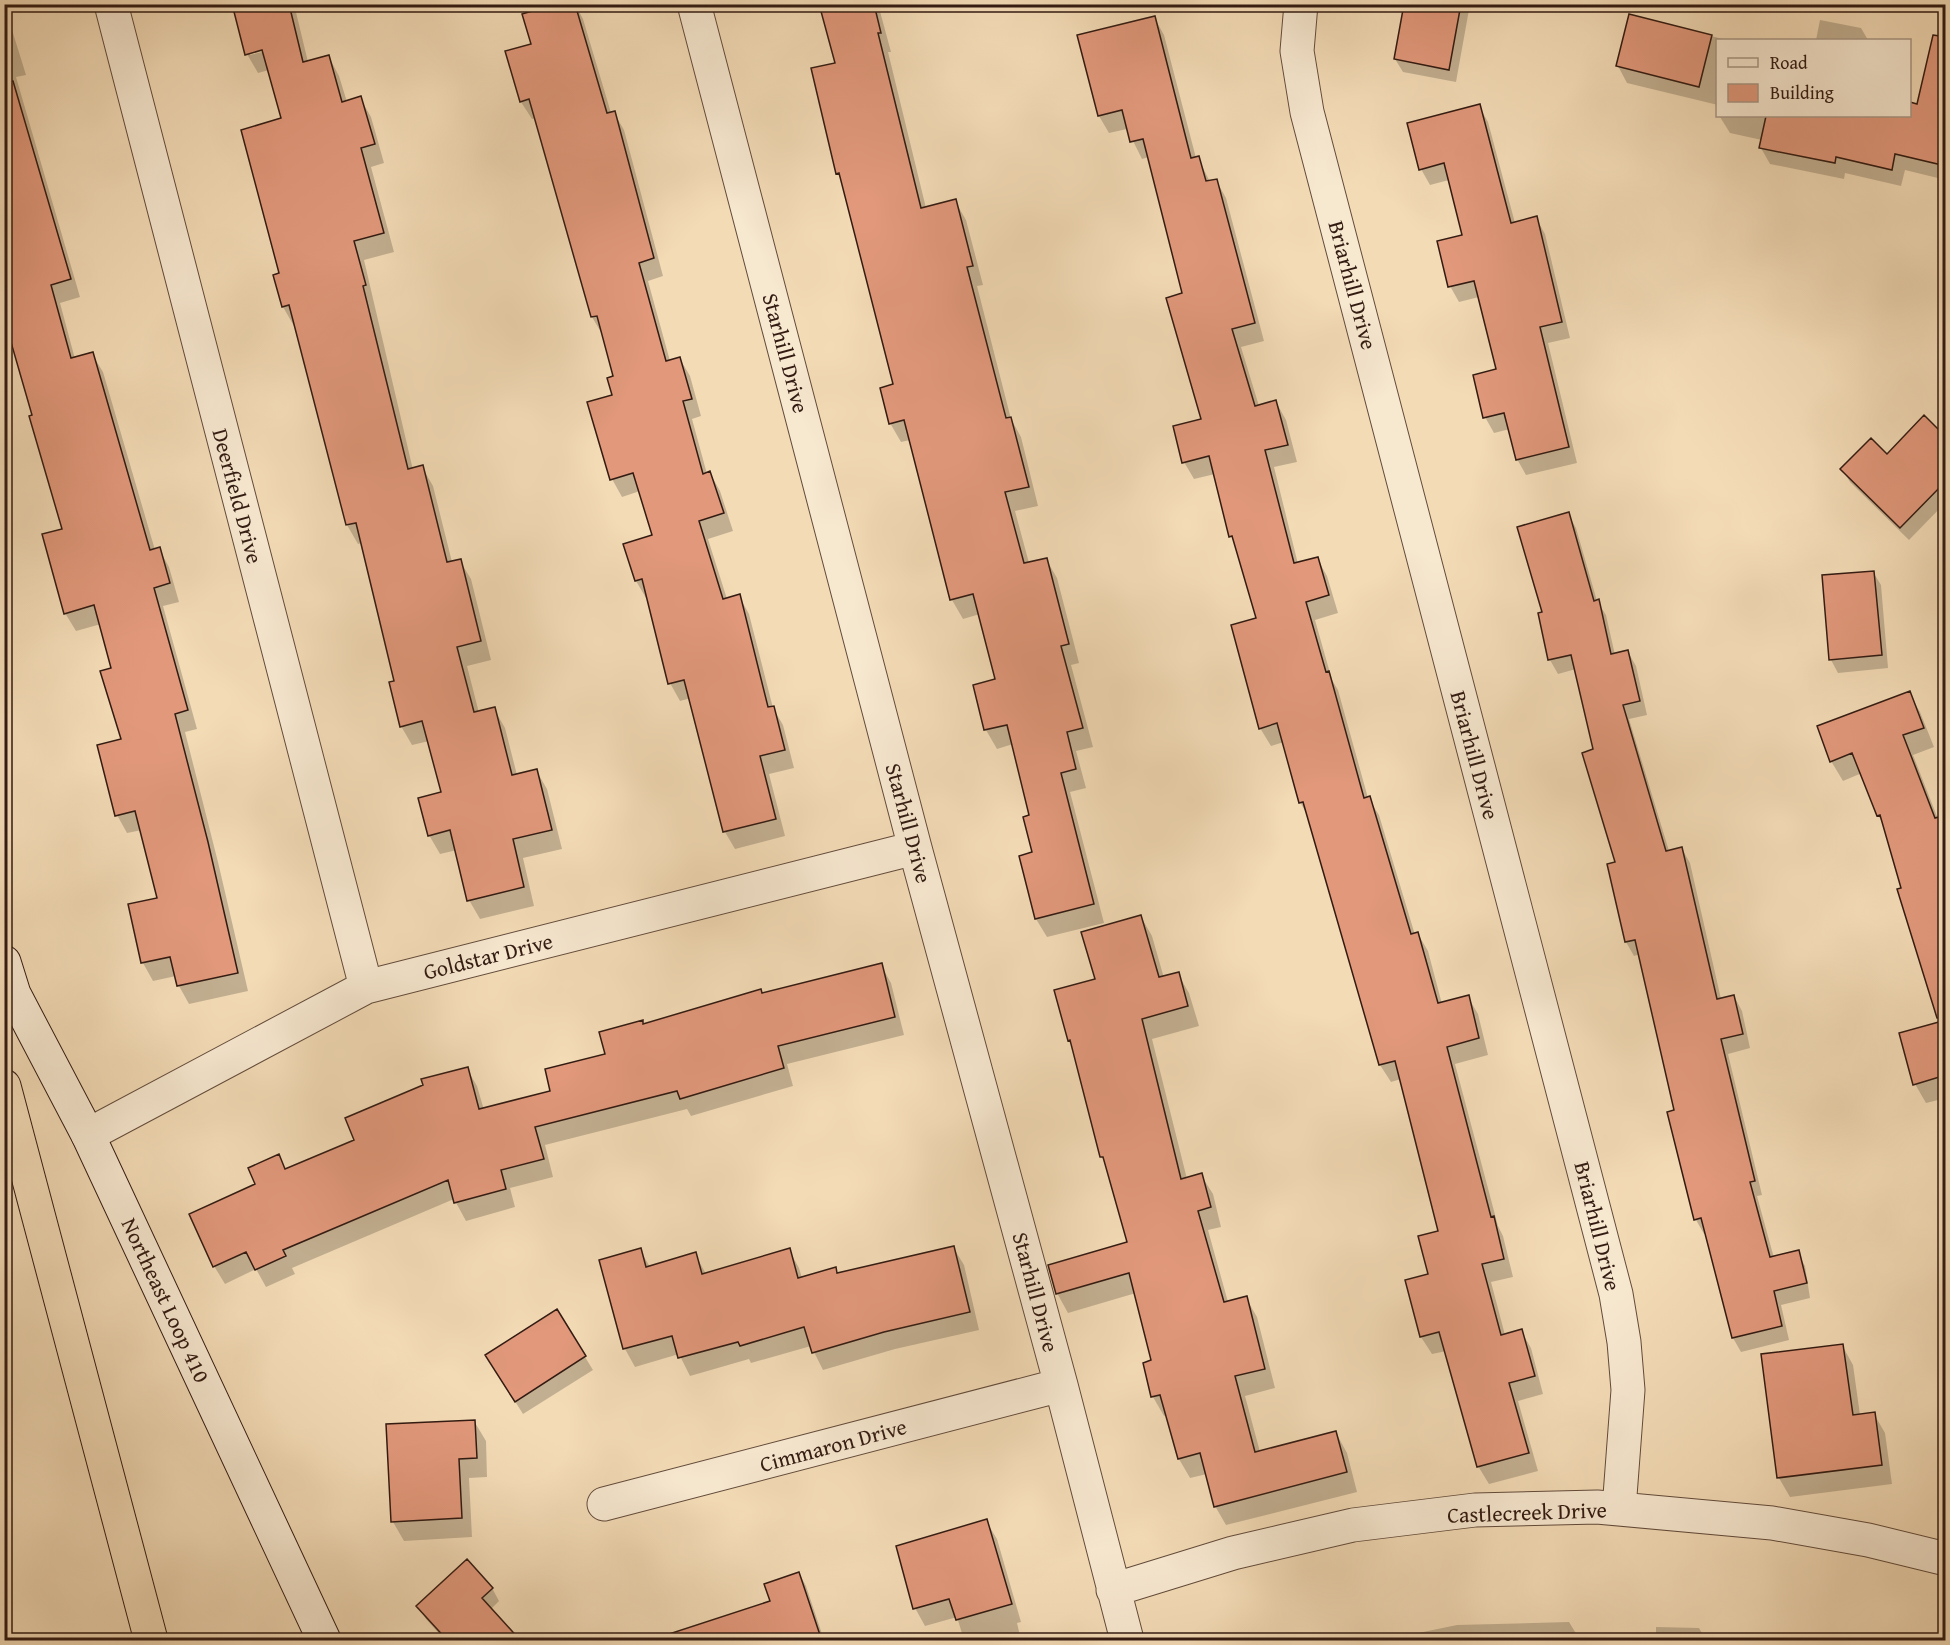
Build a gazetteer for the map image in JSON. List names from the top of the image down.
{
  "streets": {
    "street": [
      "Briarhill Drive",
      "Starhill Drive",
      "Deerfield Drive",
      "Goldstar Drive",
      "Northeast Loop 410",
      "Cimmaron Drive",
      "Castlecreek Drive"
    ]
  },
  "crossings": [
    ["Briarhill Drive", "Castlecreek Drive"],
    ["Starhill Drive", "Goldstar Drive"],
    ["Starhill Drive", "Cimmaron Drive"],
    ["Starhill Drive", "Castlecreek Drive"],
    ["Deerfield Drive", "Goldstar Drive"],
    ["Goldstar Drive", "Northeast Loop 410"]
  ],
  "legend": ["Road", "Building"]
}
